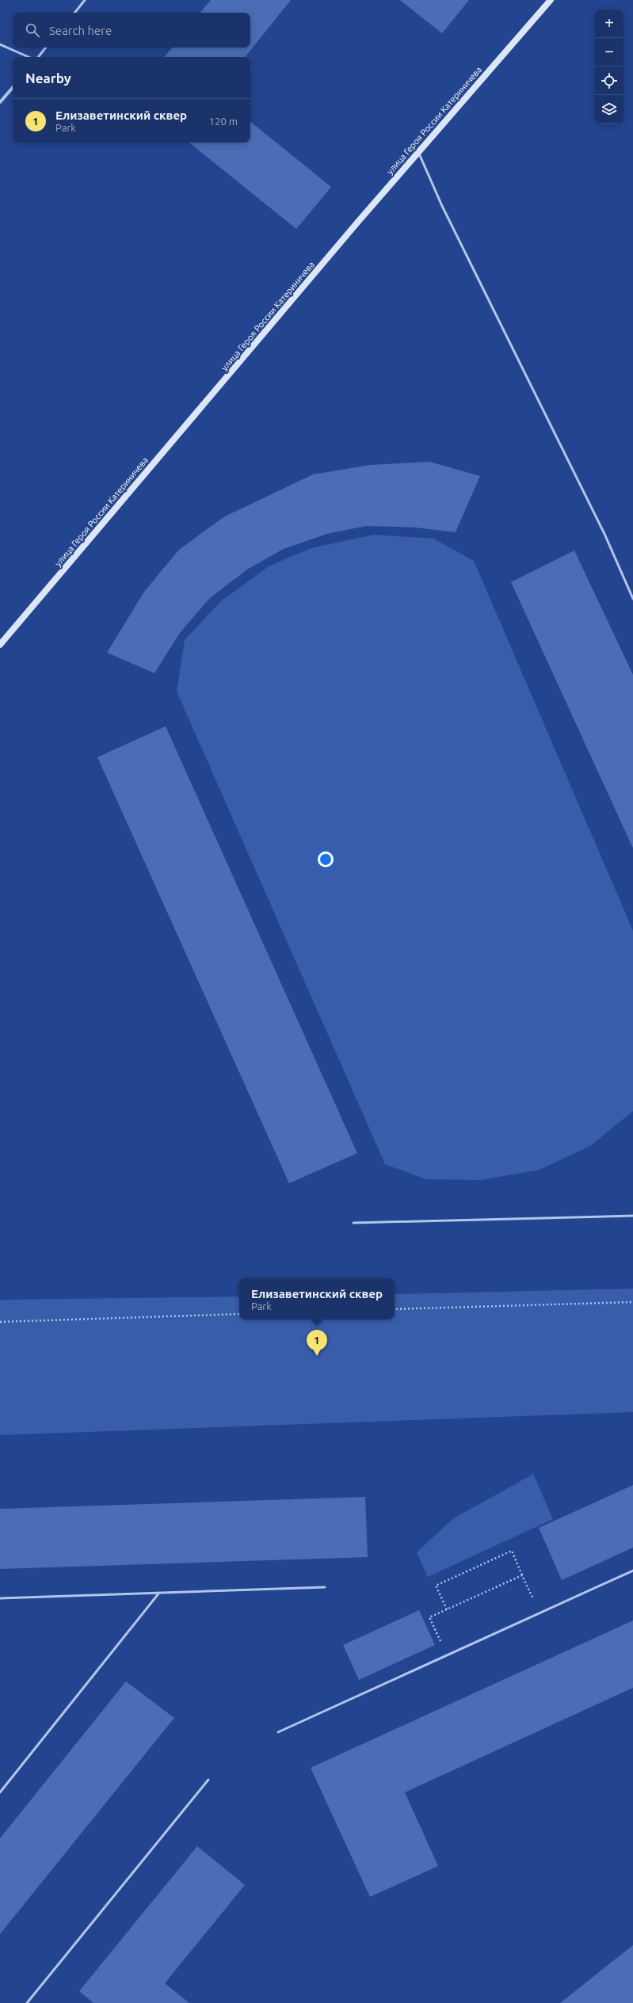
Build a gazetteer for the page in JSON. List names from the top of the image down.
{
  "streets": {
    "main road": ["улица Героя России Катериничева"]
  },
  "page": {
    "map_buttons": ["+", "−"],
    "search": "Search here",
    "heading": "Nearby",
    "list": [
      {
        "mark": "1",
        "name": "Елизаветинский сквер",
        "note": "Park",
        "value": "120 m"
      }
    ],
    "popup": ["Елизаветинский сквер", "Park"],
    "pins": "1"
  }
}
